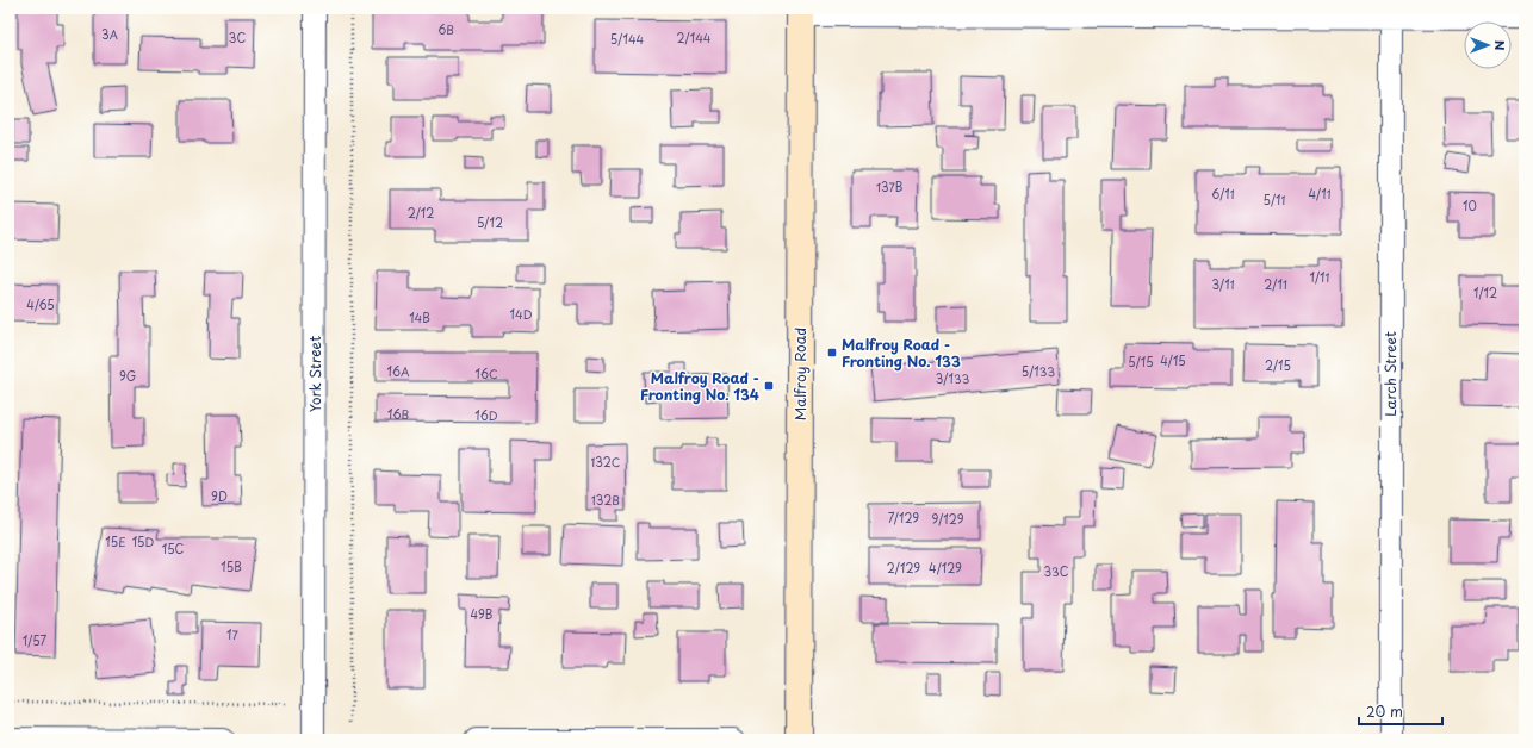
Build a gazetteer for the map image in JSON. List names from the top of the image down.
{
  "streets": {
    "main road": ["Malfroy Road"],
    "street": ["York Street", "Larch Street"]
  },
  "places": {
    "transit": ["Malfroy Road - Fronting No. 133", "Malfroy Road - Fronting No. 134"]
  },
  "house_numbers": [
    "6B",
    "3A",
    "3C",
    "2/144",
    "5/144",
    "137B",
    "6/11",
    "4/11",
    "5/11",
    "10",
    "2/12",
    "5/12",
    "1/11",
    "3/11",
    "2/11",
    "1/12",
    "4/65",
    "14D",
    "14B",
    "4/15",
    "5/15",
    "2/15",
    "16A",
    "5/133",
    "16C",
    "9G",
    "3/133",
    "16B",
    "16D",
    "132C",
    "9D",
    "132B",
    "7/129",
    "9/129",
    "15E",
    "15D",
    "15C",
    "15B",
    "2/129",
    "4/129",
    "33C",
    "49B",
    "17",
    "1/57"
  ],
  "scale_bar": "20 m",
  "north": "right"
}
